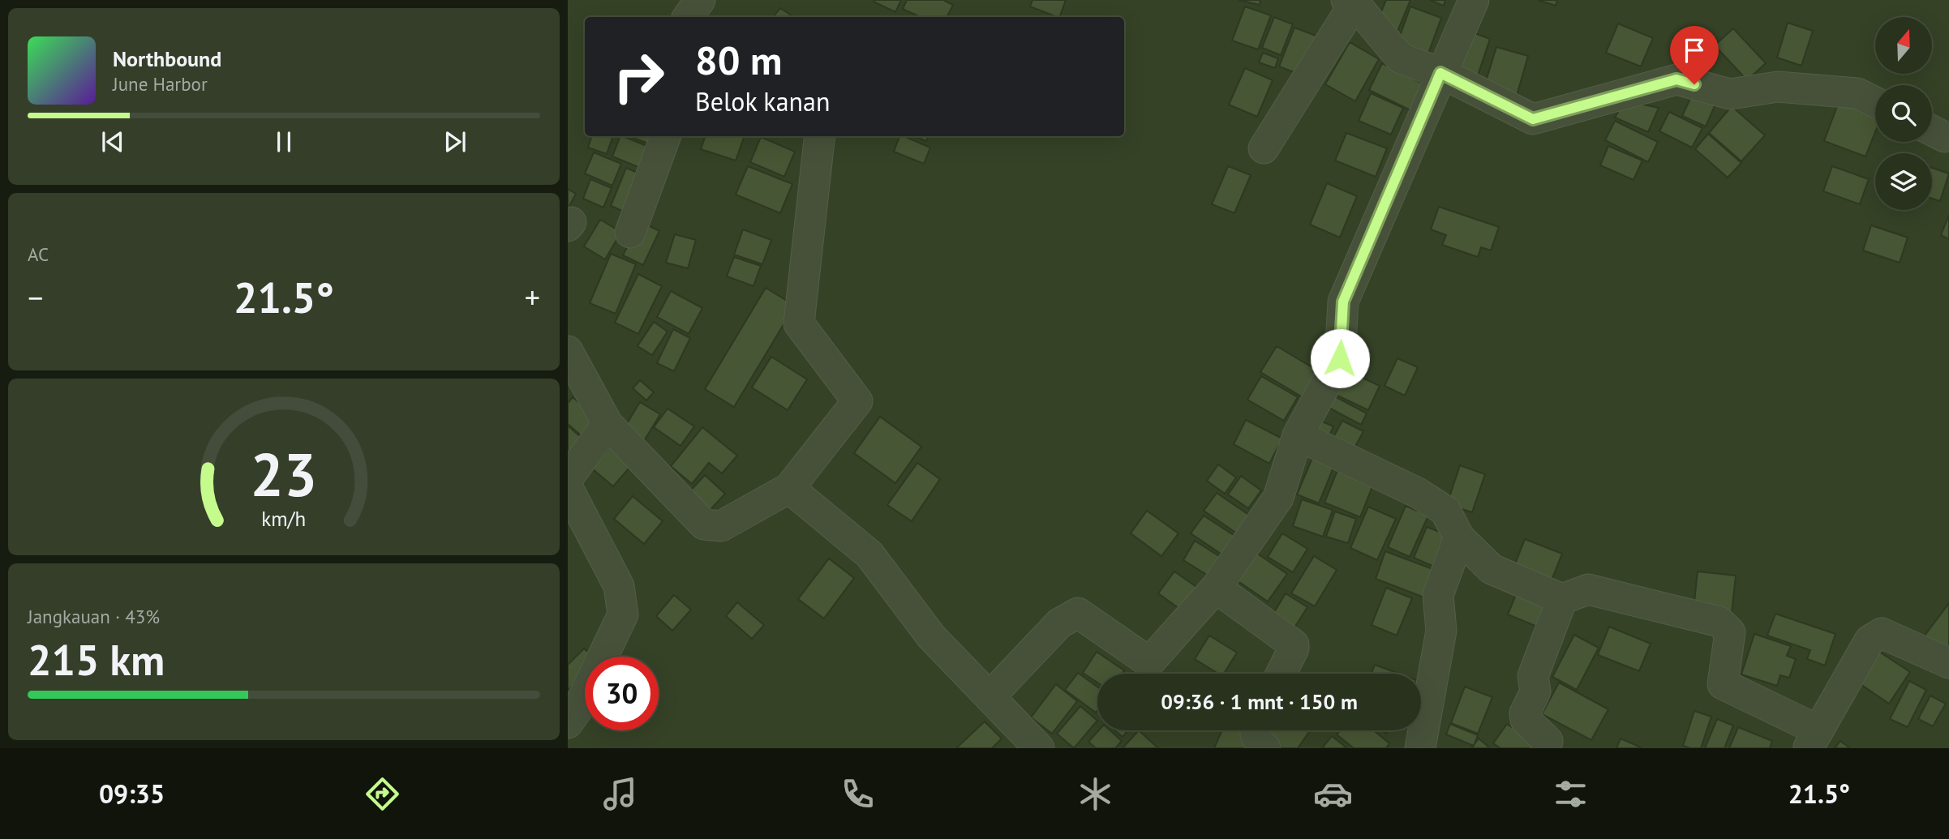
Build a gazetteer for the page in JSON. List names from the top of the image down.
{
  "north": "top",
  "page": {
    "turn": ["80 m", "Belok kanan"],
    "song": ["Northbound", "June Harbor"],
    "tile": [
      "AC",
      ["Jangkauan · 43%", "215 km"]
    ],
    "heat": ["−", "21.5°", "+"],
    "limit": "30",
    "trip": "09:36 · 1 mnt · 150 m",
    "tabs": ["09:35", "21.5°"],
    "gauge": ["23", "km/h"]
  }
}
